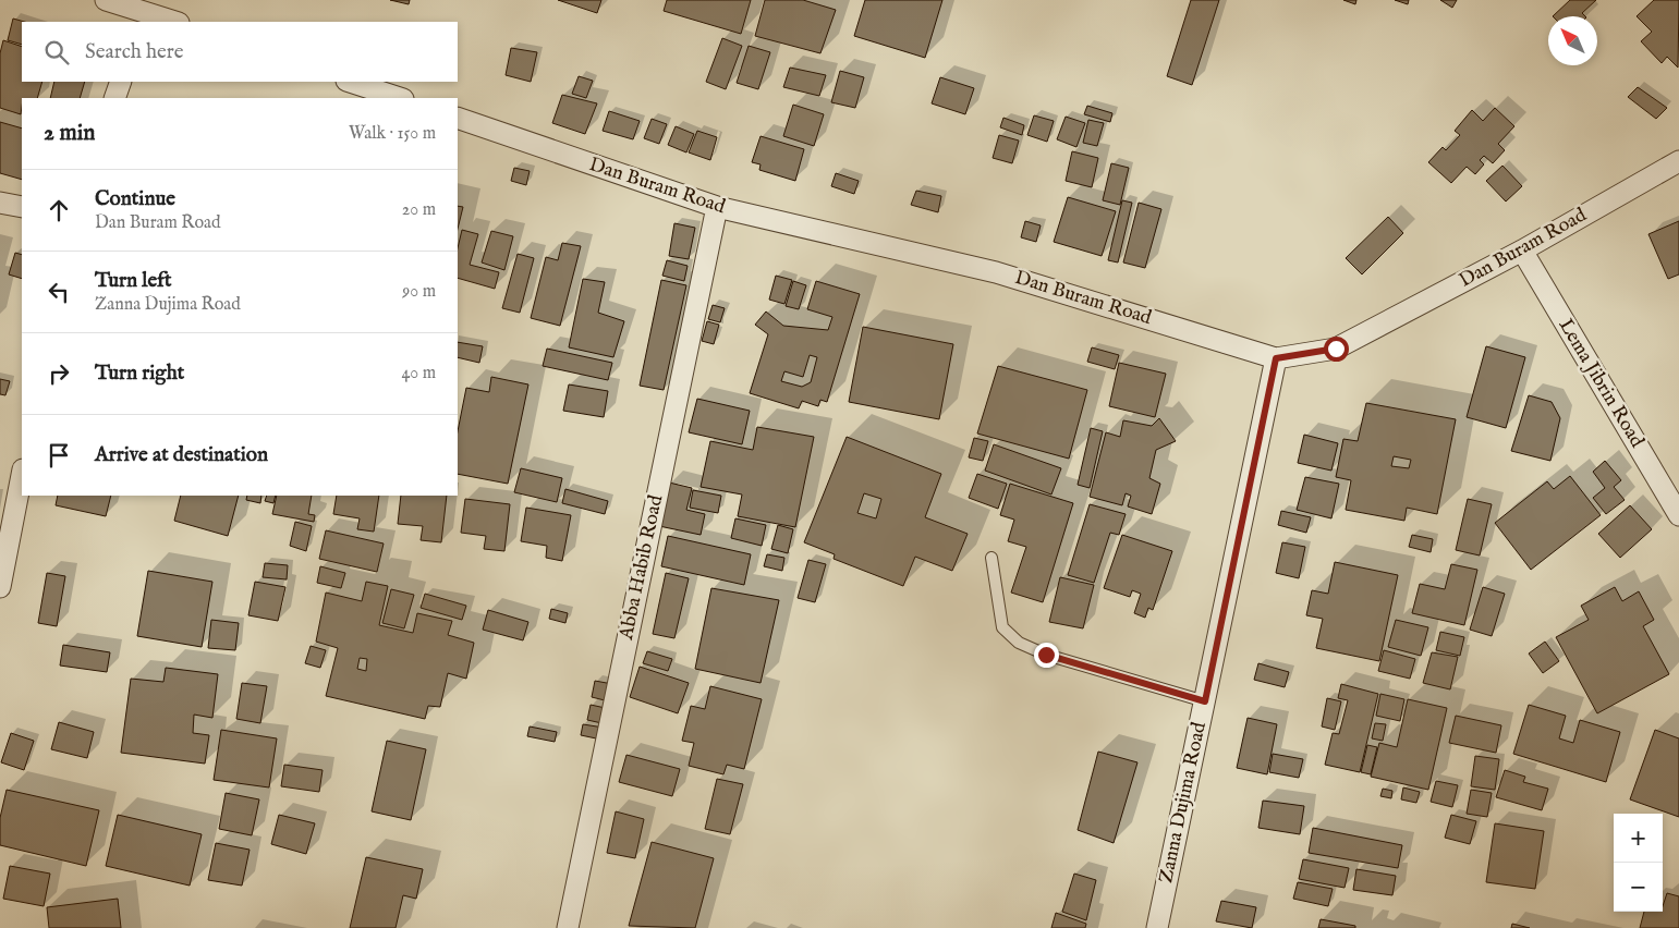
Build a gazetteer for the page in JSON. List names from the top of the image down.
{
  "streets": {
    "street": [
      "Dan Buram Road",
      "Lema Jibrin Road",
      "Abba Habib Road",
      "Zanna Dujima Road"
    ]
  },
  "crossings": [
    ["Dan Buram Road", "Lema Jibrin Road"],
    ["Dan Buram Road", "Abba Habib Road"],
    ["Dan Buram Road", "Zanna Dujima Road"]
  ],
  "north": "top left",
  "page": {
    "search": "Search here",
    "heading": ["2 min", "Walk · 150 m"],
    "list": [
      ["Continue", "Dan Buram Road", "20 m"],
      ["Turn left", "Zanna Dujima Road", "90 m"],
      ["Turn right", "40 m"],
      "Arrive at destination"
    ],
    "map_buttons": ["+", "−"]
  }
}
